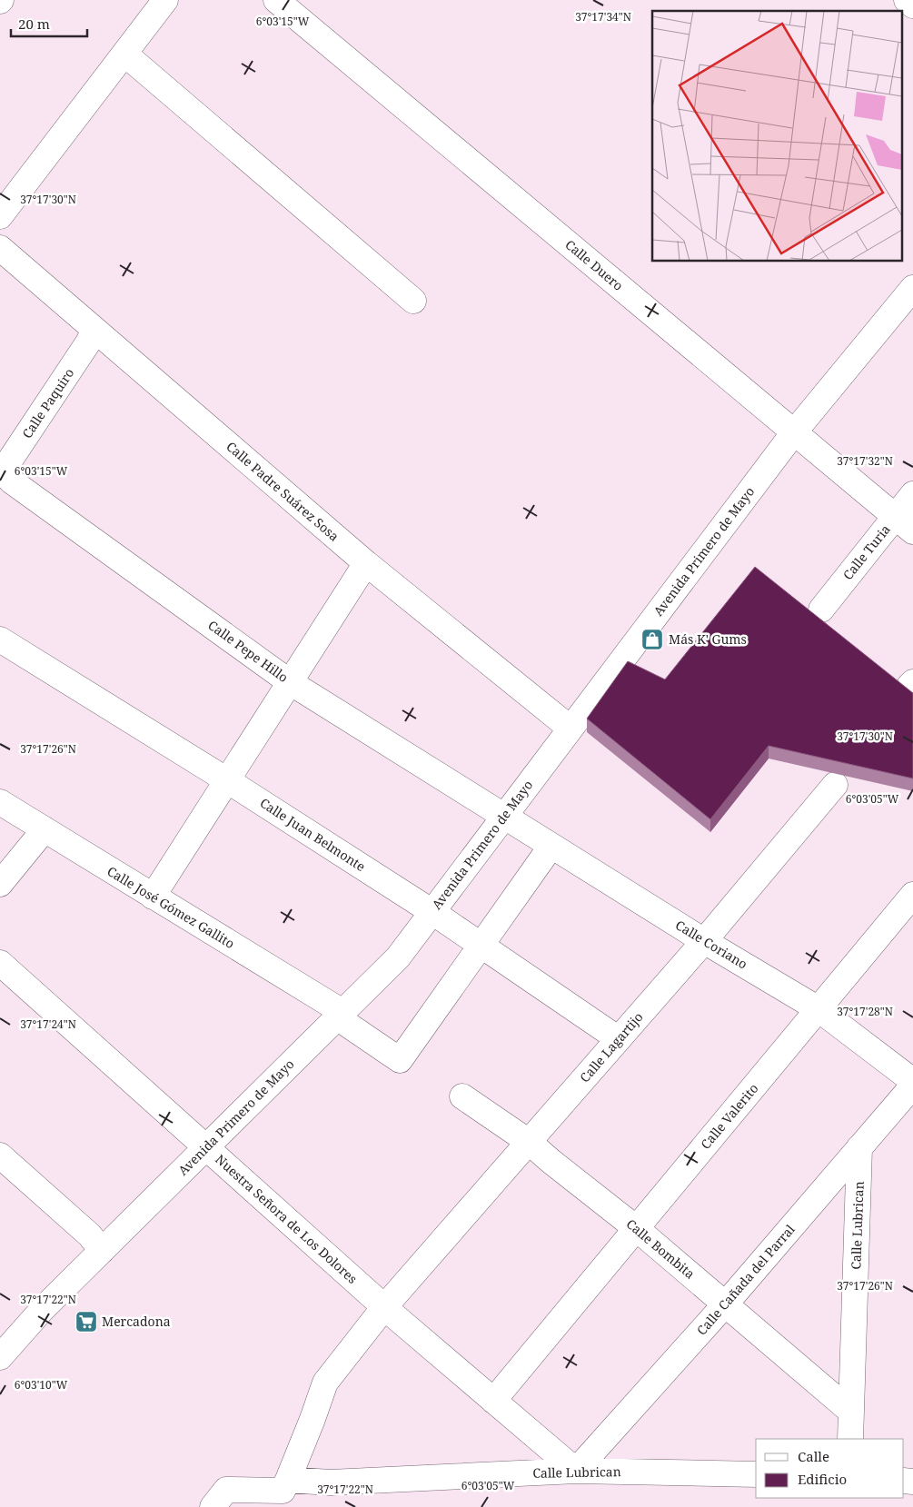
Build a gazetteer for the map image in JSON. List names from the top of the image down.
{
  "streets": {
    "street": [
      "Calle Duero",
      "Calle Paquiro",
      "Calle Padre Suárez Sosa",
      "Avenida Primero de Mayo",
      "Calle Turia",
      "Calle Pepe Hillo",
      "Calle Juan Belmonte",
      "Calle José Gómez Gallito",
      "Calle Coriano",
      "Calle Lagartijo",
      "Calle Valerito",
      "Nuestra Señora de Los Dolores",
      "Calle Lubrican",
      "Calle Bombita",
      "Calle Cañada del Parral"
    ]
  },
  "crossings": [
    ["Calle Duero", "Avenida Primero de Mayo"],
    ["Calle Duero", "Calle Turia"],
    ["Calle Paquiro", "Calle Padre Suárez Sosa"],
    ["Calle Paquiro", "Calle Pepe Hillo"],
    ["Calle Padre Suárez Sosa", "Avenida Primero de Mayo"],
    ["Avenida Primero de Mayo", "Calle Pepe Hillo"],
    ["Avenida Primero de Mayo", "Calle Juan Belmonte"],
    ["Avenida Primero de Mayo", "Calle José Gómez Gallito"],
    ["Avenida Primero de Mayo", "Calle Coriano"],
    ["Avenida Primero de Mayo", "Nuestra Señora de Los Dolores"],
    ["Calle Pepe Hillo", "Calle Coriano"],
    ["Calle Juan Belmonte", "Calle José Gómez Gallito"],
    ["Calle Juan Belmonte", "Calle Lagartijo"],
    ["Calle Coriano", "Calle Lagartijo"],
    ["Calle Coriano", "Calle Valerito"],
    ["Calle Lagartijo", "Nuestra Señora de Los Dolores"],
    ["Calle Lagartijo", "Calle Lubrican"],
    ["Calle Lagartijo", "Calle Bombita"],
    ["Calle Valerito", "Nuestra Señora de Los Dolores"],
    ["Calle Valerito", "Calle Bombita"],
    ["Nuestra Señora de Los Dolores", "Calle Lubrican"],
    ["Nuestra Señora de Los Dolores", "Calle Cañada del Parral"],
    ["Calle Lubrican", "Calle Bombita"],
    ["Calle Lubrican", "Calle Cañada del Parral"],
    ["Calle Bombita", "Calle Cañada del Parral"]
  ],
  "places": {
    "shop": ["Más K' Gums"],
    "supermarket": ["Mercadona"]
  },
  "legend": ["Calle", "Edificio"],
  "scale_bar": "20 m",
  "coordinates": [
    "37°17'34\"N",
    "6°03'15\"W",
    "37°17'30\"N",
    "37°17'32\"N",
    "37°17'26\"N",
    "6°03'05\"W",
    "37°17'28\"N",
    "37°17'24\"N",
    "37°17'22\"N",
    "6°03'10\"W"
  ]
}
